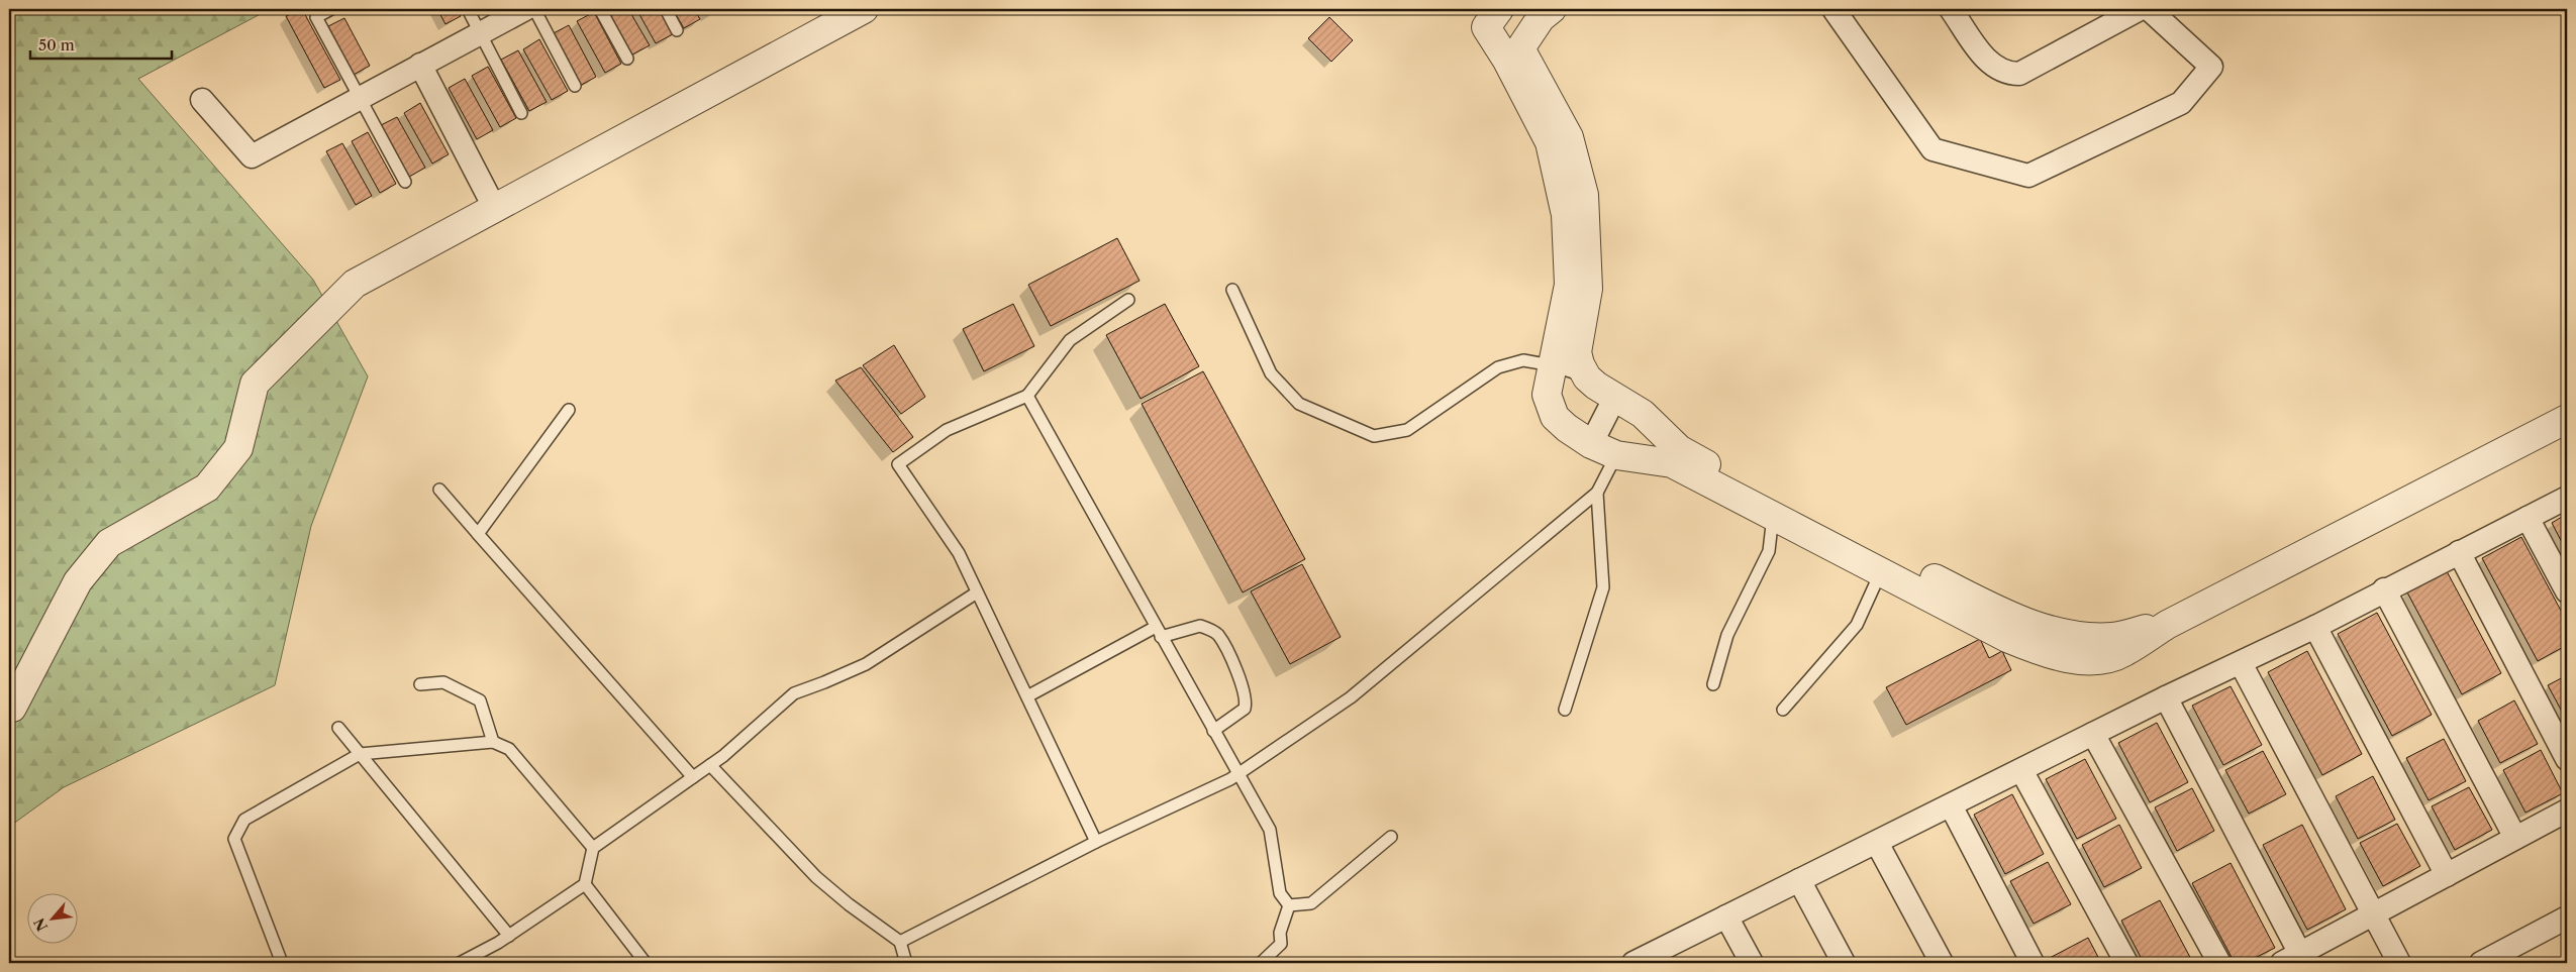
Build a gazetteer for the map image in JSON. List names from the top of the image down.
{
  "scale_bar": "50 m",
  "north": "bottom left"
}
